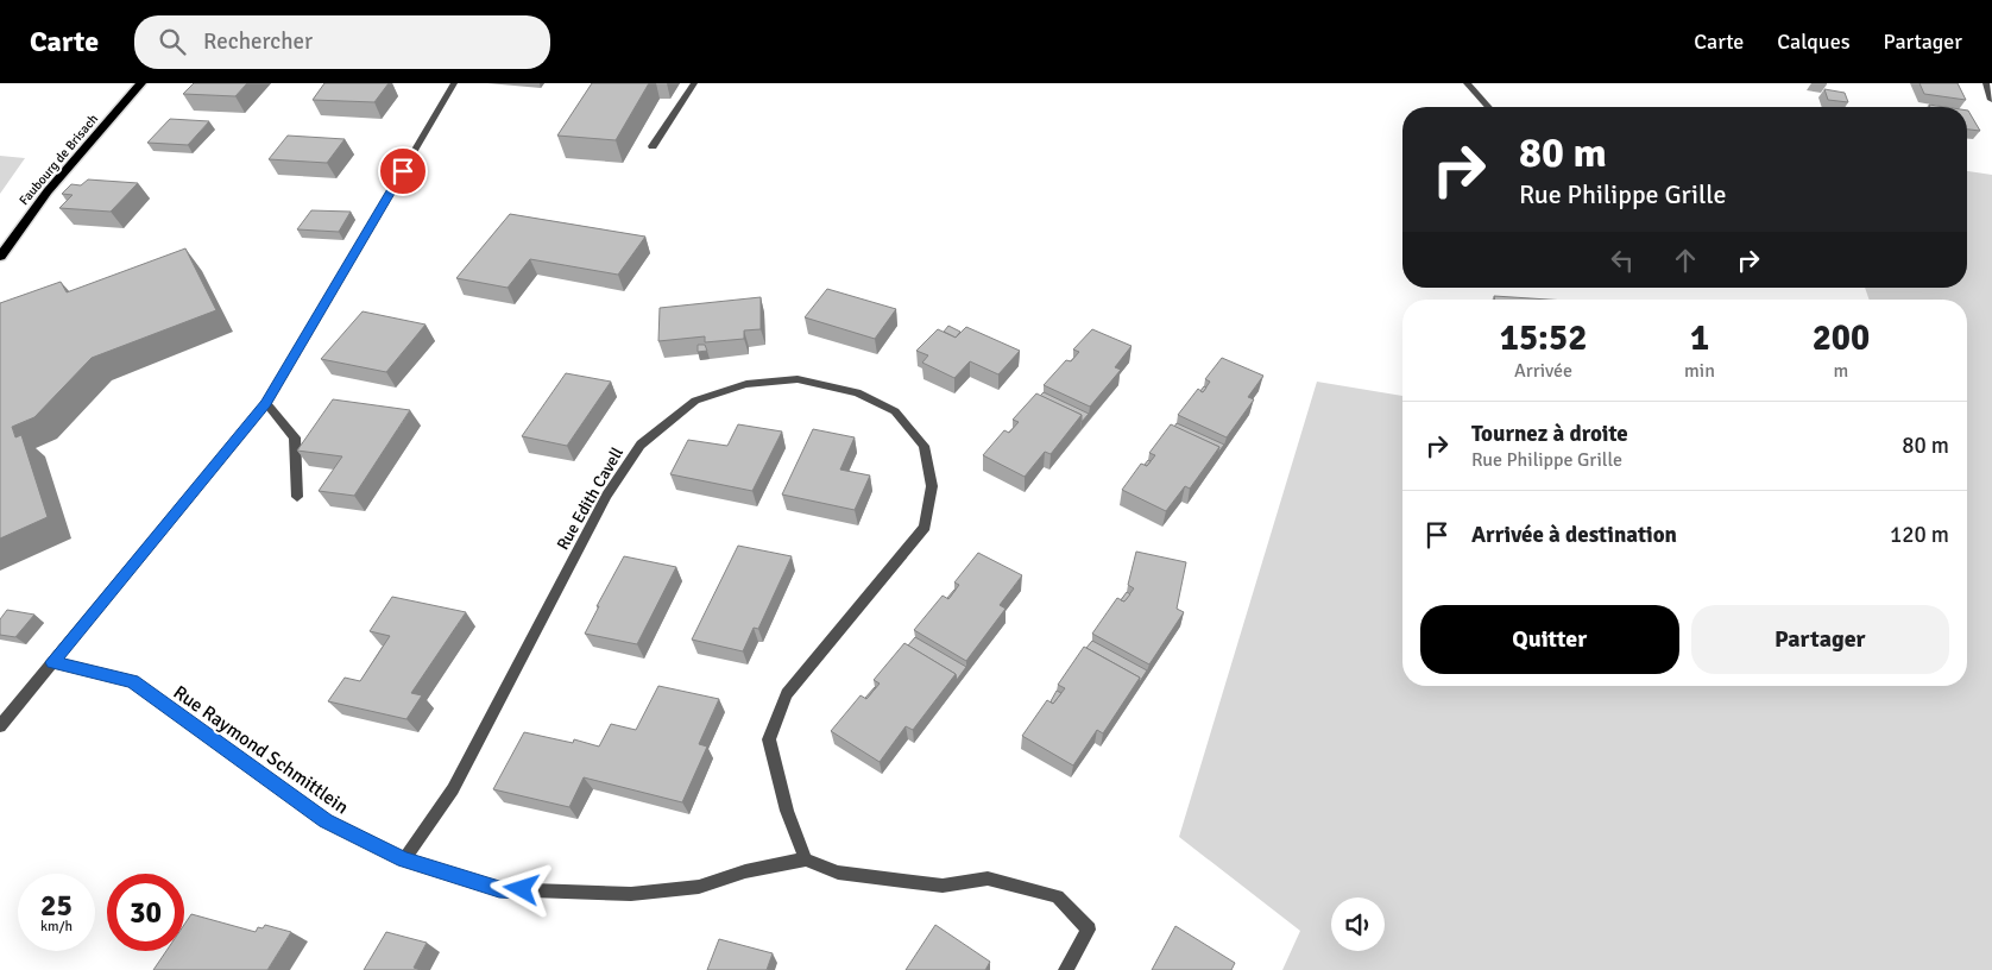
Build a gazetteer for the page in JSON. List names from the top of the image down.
{
  "streets": {
    "main road": ["Faubourg de Brisach"],
    "street": ["Rue Edith Cavell", "Rue Raymond Schmittlein"]
  },
  "crossings": [
    ["Rue Edith Cavell", "Rue Raymond Schmittlein"]
  ],
  "page": {
    "header": "Carte",
    "search": "Rechercher",
    "nav": ["Carte", "Calques", "Partager"],
    "turn": ["80 m", "Rue Philippe Grille"],
    "eta": [
      "15:52",
      "Arrivée",
      "1",
      "min",
      "200",
      "m"
    ],
    "list": [
      {
        "name": "Tournez à droite",
        "note": "Rue Philippe Grille",
        "value": "80 m"
      },
      {
        "name": "Arrivée à destination",
        "value": "120 m"
      }
    ],
    "buttons": ["Quitter", "Partager"],
    "speed": "25 km/h",
    "limit": "30"
  }
}
